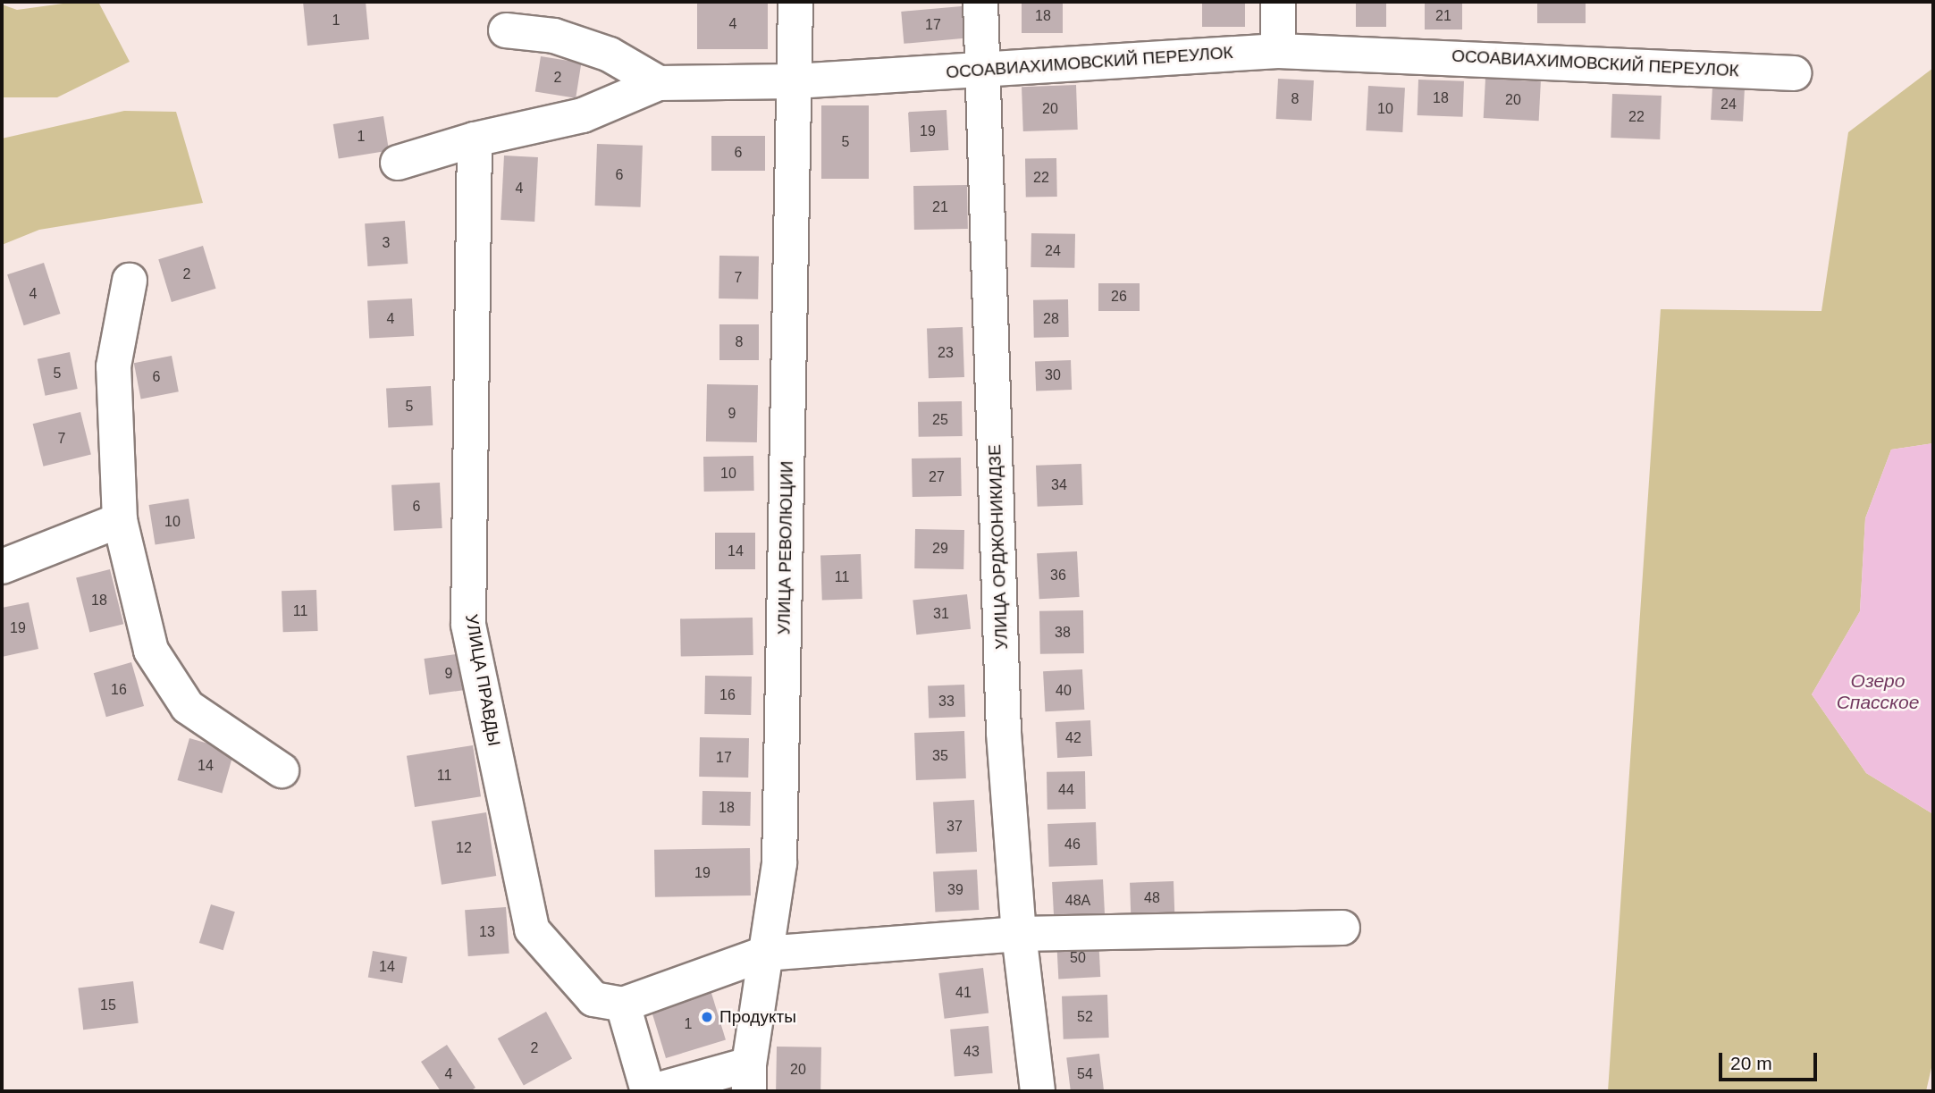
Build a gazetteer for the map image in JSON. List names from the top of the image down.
{
  "streets": {
    "street": [
      "ОСОАВИАХИМОВСКИЙ ПЕРЕУЛОК",
      "УЛИЦА ОРДЖОНИКИДЗЕ",
      "УЛИЦА РЕВОЛЮЦИИ",
      "УЛИЦА ПРАВДЫ"
    ]
  },
  "crossings": [
    ["ОСОАВИАХИМОВСКИЙ ПЕРЕУЛОК", "УЛИЦА ОРДЖОНИКИДЗЕ"],
    ["ОСОАВИАХИМОВСКИЙ ПЕРЕУЛОК", "УЛИЦА РЕВОЛЮЦИИ"],
    ["ОСОАВИАХИМОВСКИЙ ПЕРЕУЛОК", "УЛИЦА ПРАВДЫ"]
  ],
  "water": ["Озеро Спасское"],
  "places": ["Продукты"],
  "house_numbers": [
    "18",
    "21",
    "1",
    "4",
    "17",
    "2",
    "18",
    "8",
    "20",
    "24",
    "20",
    "10",
    "22",
    "19",
    "1",
    "5",
    "6",
    "6",
    "22",
    "4",
    "21",
    "3",
    "24",
    "2",
    "7",
    "4",
    "26",
    "4",
    "28",
    "8",
    "23",
    "5",
    "30",
    "6",
    "5",
    "9",
    "25",
    "7",
    "10",
    "27",
    "34",
    "6",
    "10",
    "29",
    "14",
    "36",
    "11",
    "18",
    "11",
    "31",
    "19",
    "38",
    "9",
    "16",
    "40",
    "16",
    "33",
    "42",
    "35",
    "17",
    "14",
    "11",
    "44",
    "18",
    "37",
    "46",
    "12",
    "19",
    "39",
    "48",
    "48А",
    "13",
    "50",
    "14",
    "41",
    "15",
    "52",
    "1",
    "2",
    "43",
    "20",
    "4",
    "54"
  ],
  "scale_bar": "20 m"
}
